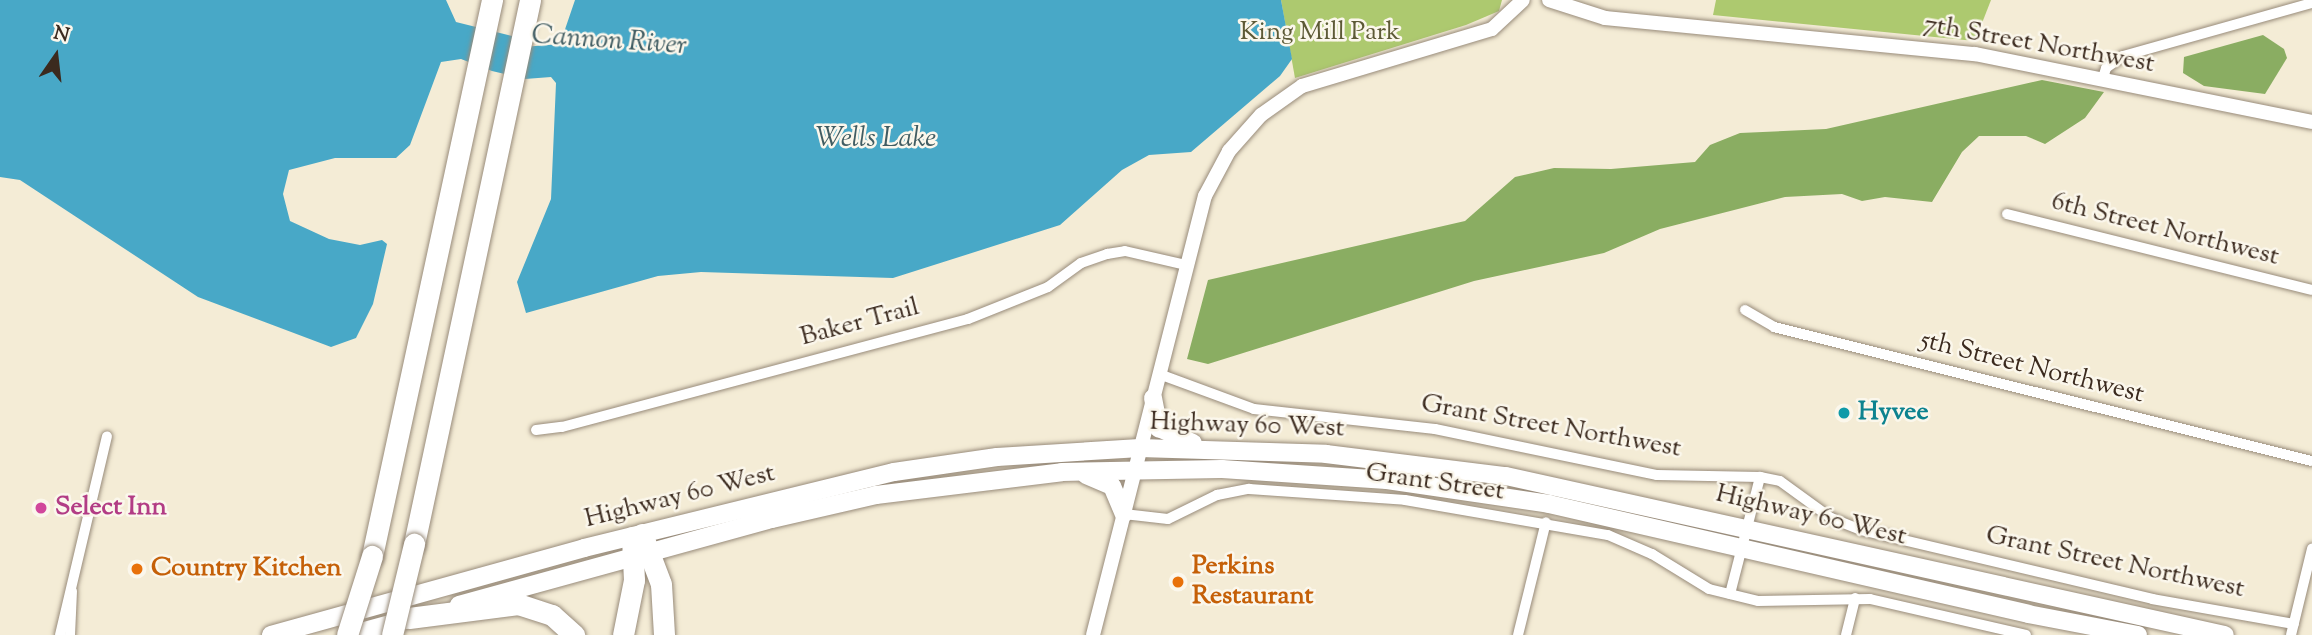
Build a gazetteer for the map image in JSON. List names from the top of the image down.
{
  "streets": {
    "main road": ["Highway 60 West"],
    "street": [
      "7th Street Northwest",
      "6th Street Northwest",
      "Baker Trail",
      "5th Street Northwest",
      "Grant Street Northwest",
      "Grant Street"
    ]
  },
  "water": ["Cannon River", "Wells Lake"],
  "parks": ["King Mill Park"],
  "places": [
    "Hyvee",
    "Select Inn",
    "Country Kitchen",
    "Perkins Restaurant"
  ],
  "north": "top"
}
